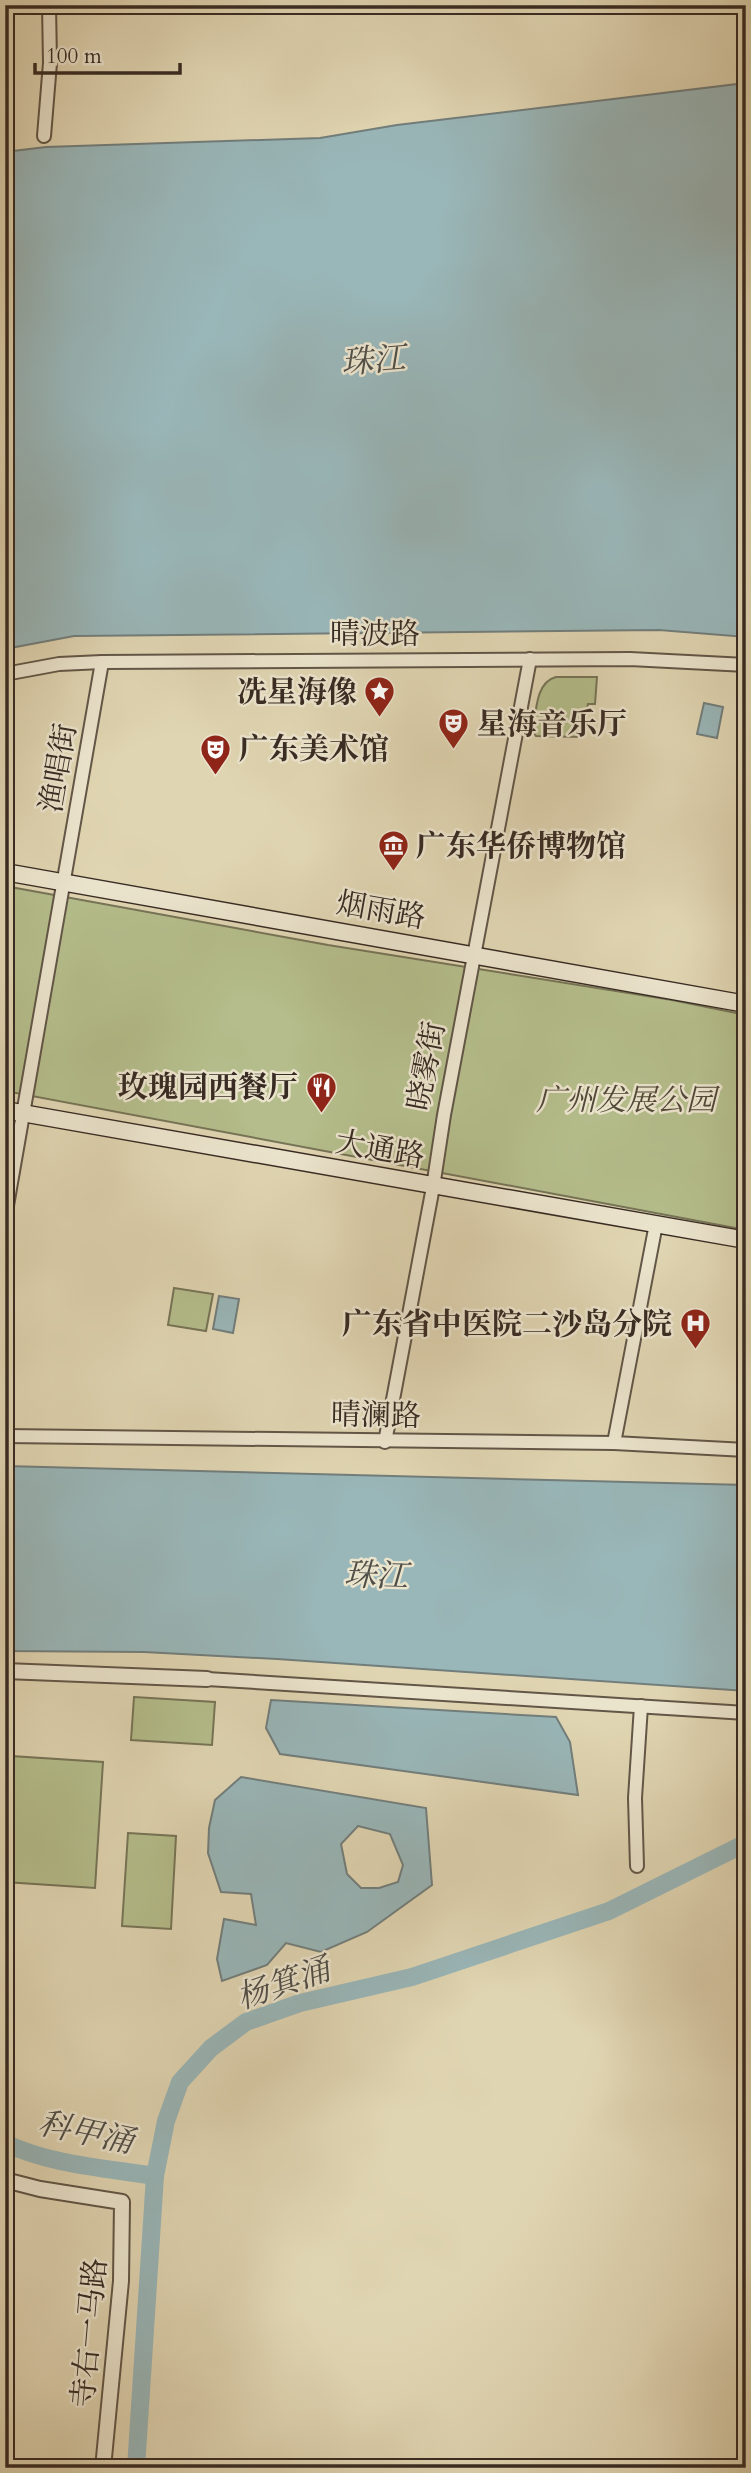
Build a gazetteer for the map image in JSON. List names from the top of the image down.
{
  "streets": {
    "main road": ["烟雨路", "大通路"],
    "street": [
      "晴波路",
      "渔唱街",
      "晓雾街",
      "晴澜路",
      "寺右一马路"
    ]
  },
  "crossings": [
    ["晴波路", "渔唱街"],
    ["晴波路", "晓雾街"],
    ["渔唱街", "烟雨路"],
    ["渔唱街", "大通路"],
    ["烟雨路", "晓雾街"],
    ["晓雾街", "大通路"],
    ["晓雾街", "晴澜路"]
  ],
  "water": ["珠江", "杨箕涌", "科甲涌"],
  "parks": ["广州发展公园"],
  "places": {
    "place": ["冼星海像"],
    "theatre": ["星海音乐厅", "广东美术馆"],
    "museum": ["广东华侨博物馆"],
    "restaurant": ["玫瑰园西餐厅"],
    "hospital": ["广东省中医院二沙岛分院"]
  },
  "scale_bar": "100 m"
}
